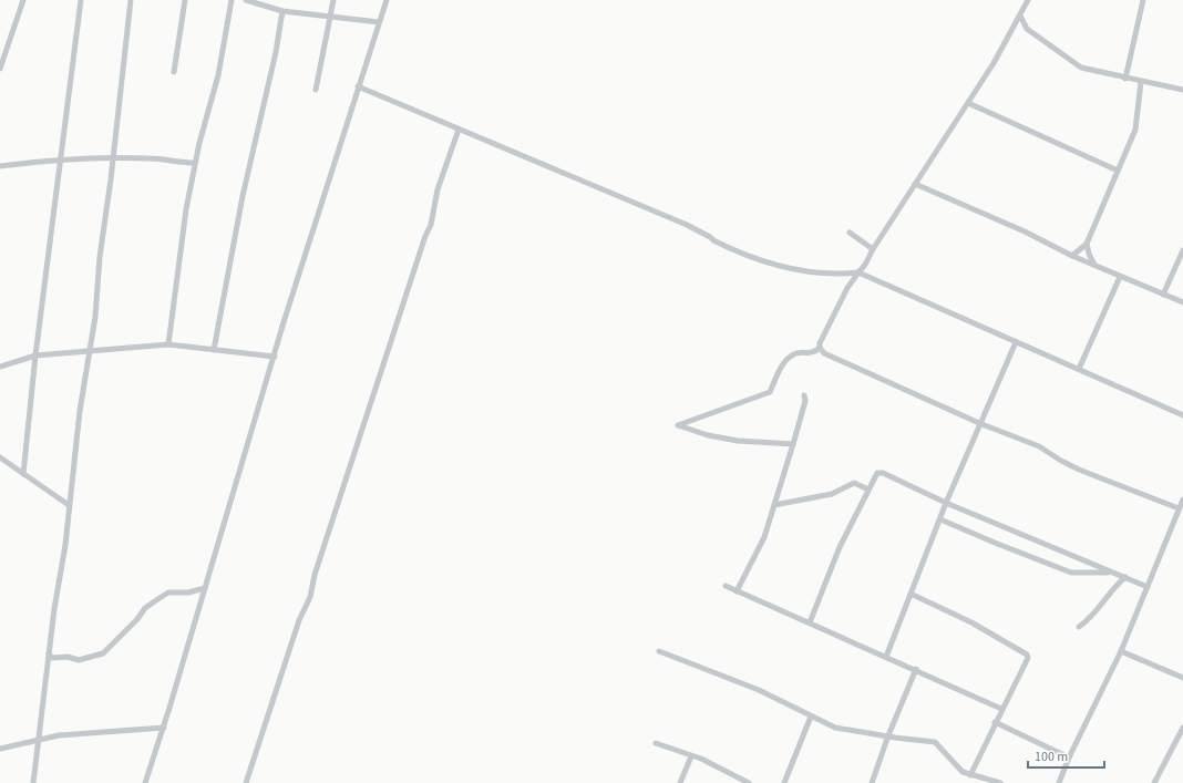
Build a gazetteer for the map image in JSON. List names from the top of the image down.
{
  "scale_bar": "100 m"
}
